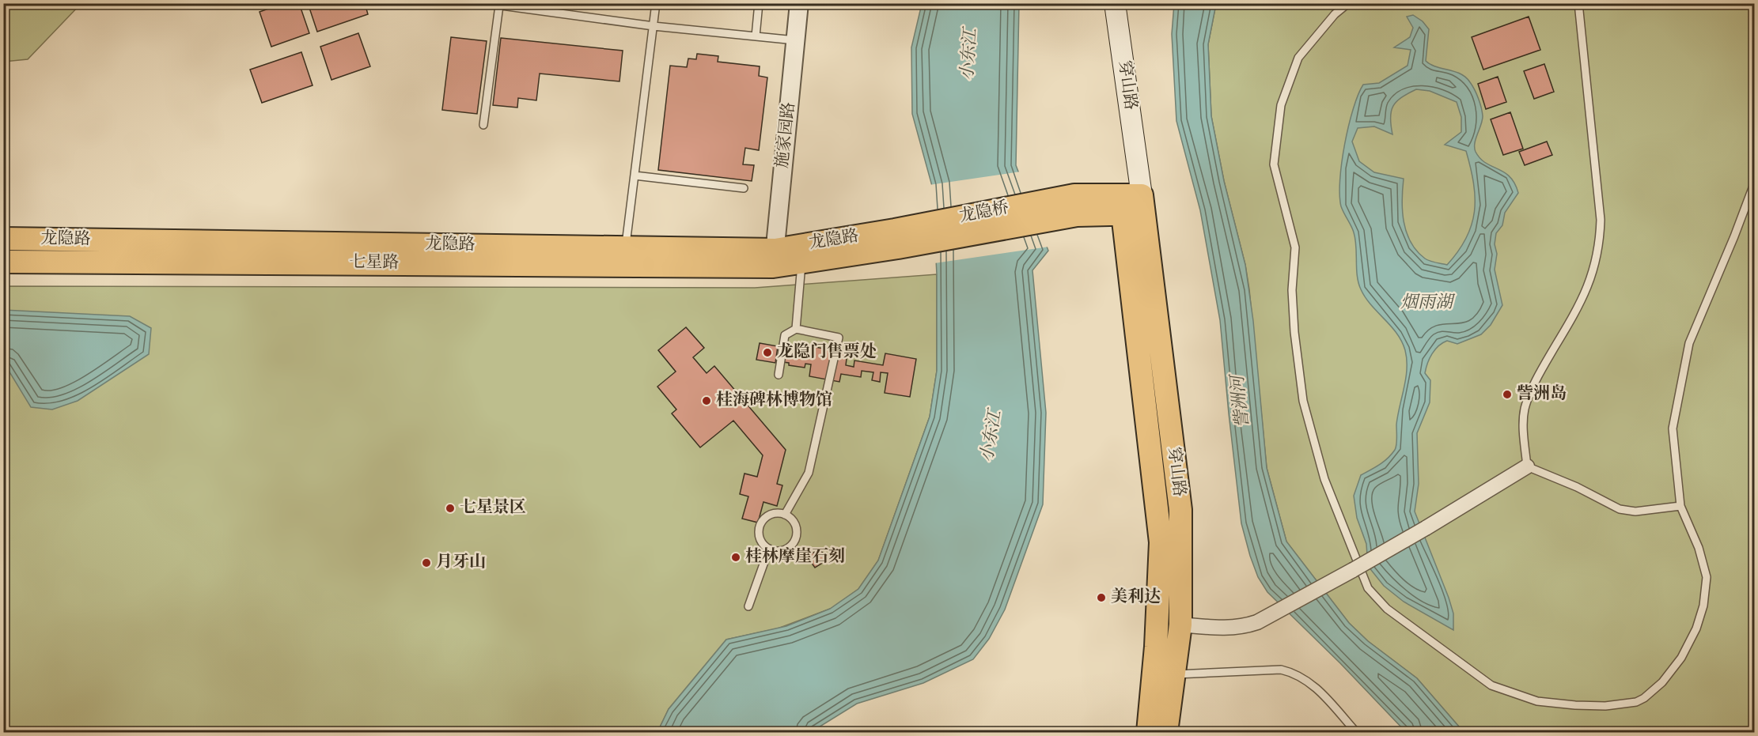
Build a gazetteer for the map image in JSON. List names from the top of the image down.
{
  "streets": {
    "main road": [
      "穿山路",
      "龙隐桥",
      "龙隐路",
      "七星路"
    ],
    "street": ["施家园路"]
  },
  "crossings": [
    ["穿山路", "龙隐桥"],
    ["施家园路", "龙隐路"],
    ["龙隐桥", "龙隐路"],
    ["龙隐路", "七星路"]
  ],
  "water": ["小东江", "烟雨湖", "訾洲河"],
  "places": [
    "龙隐门售票处",
    "訾洲岛",
    "桂海碑林博物馆",
    "七星景区",
    "桂林摩崖石刻",
    "月牙山",
    "美利达"
  ]
}
